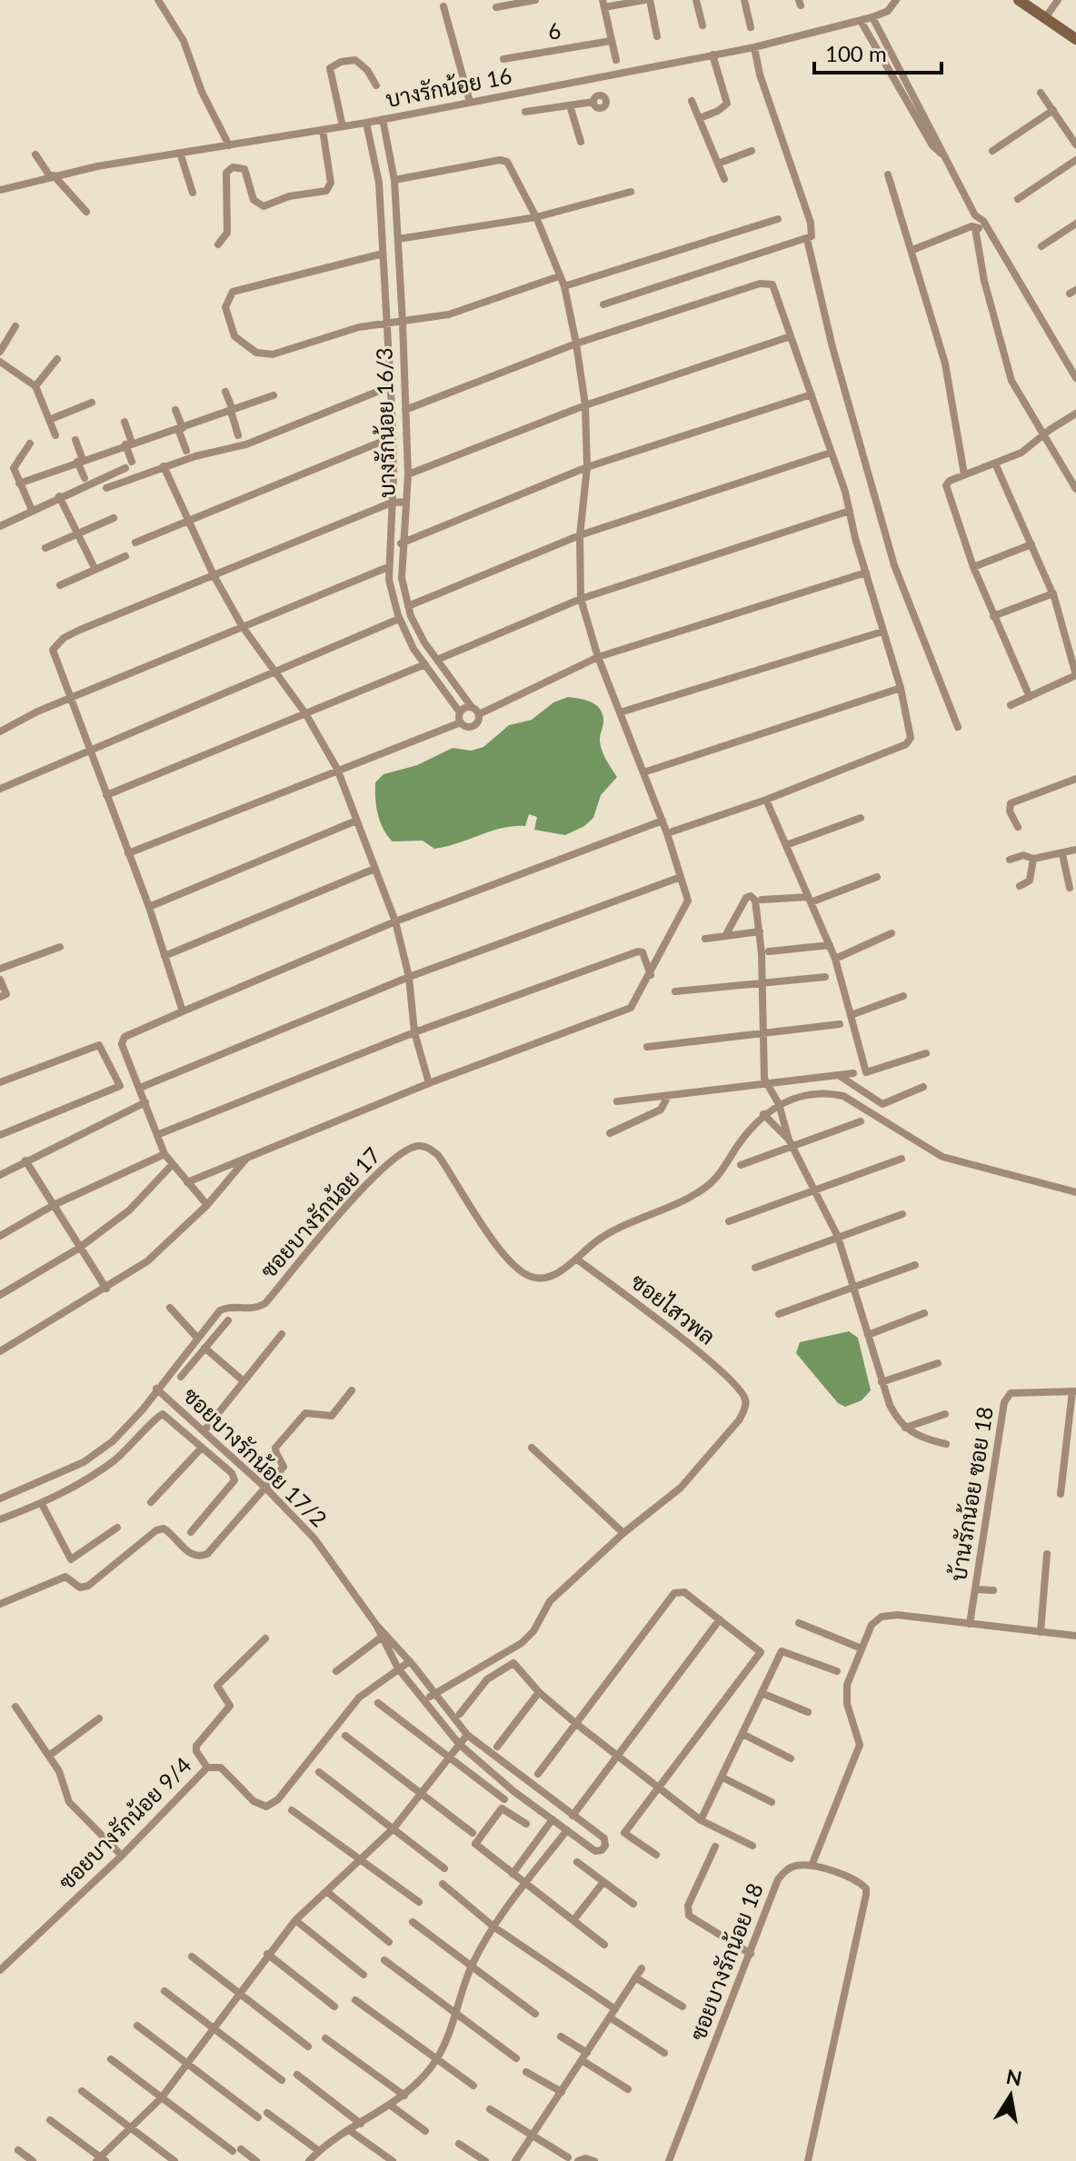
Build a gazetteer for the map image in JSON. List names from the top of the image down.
{
  "streets": {
    "street": [
      "6",
      "บางรักน้อย 16",
      "บางรักน้อย 16/3",
      "ซอยบางรักน้อย 17",
      "ซอยไสวพล",
      "ซอยบางรักน้อย 17/2",
      "บ้านรักน้อย ซอย 18",
      "ซอยบางรักน้อย 9/4",
      "ซอยบางรักน้อย 18"
    ]
  },
  "crossings": [
    ["บางรักน้อย 16", "บางรักน้อย 16/3"],
    ["ซอยบางรักน้อย 17", "ซอยไสวพล"],
    ["ซอยบางรักน้อย 17", "ซอยบางรักน้อย 17/2"],
    ["ซอยบางรักน้อย 17/2", "ซอยบางรักน้อย 9/4"]
  ],
  "scale_bar": "100 m",
  "north": "top"
}
